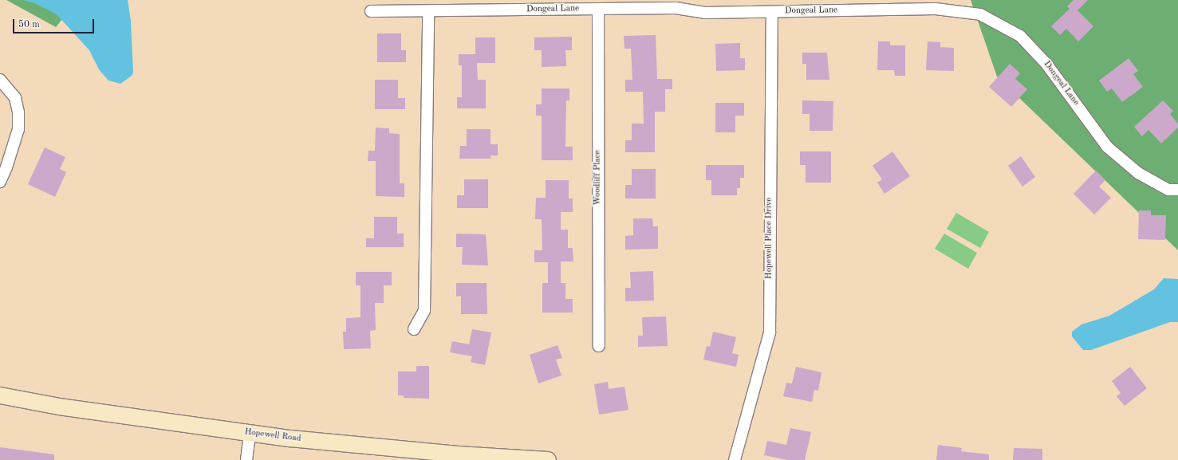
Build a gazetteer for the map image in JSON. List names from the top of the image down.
{
  "streets": {
    "street": [
      "Dongeal Lane",
      "Woodliff Place",
      "Hopewell Place Drive",
      "Hopewell Road"
    ]
  },
  "crossings": [
    ["Dongeal Lane", "Woodliff Place"],
    ["Dongeal Lane", "Hopewell Place Drive"]
  ],
  "scale_bar": "50 m"
}
